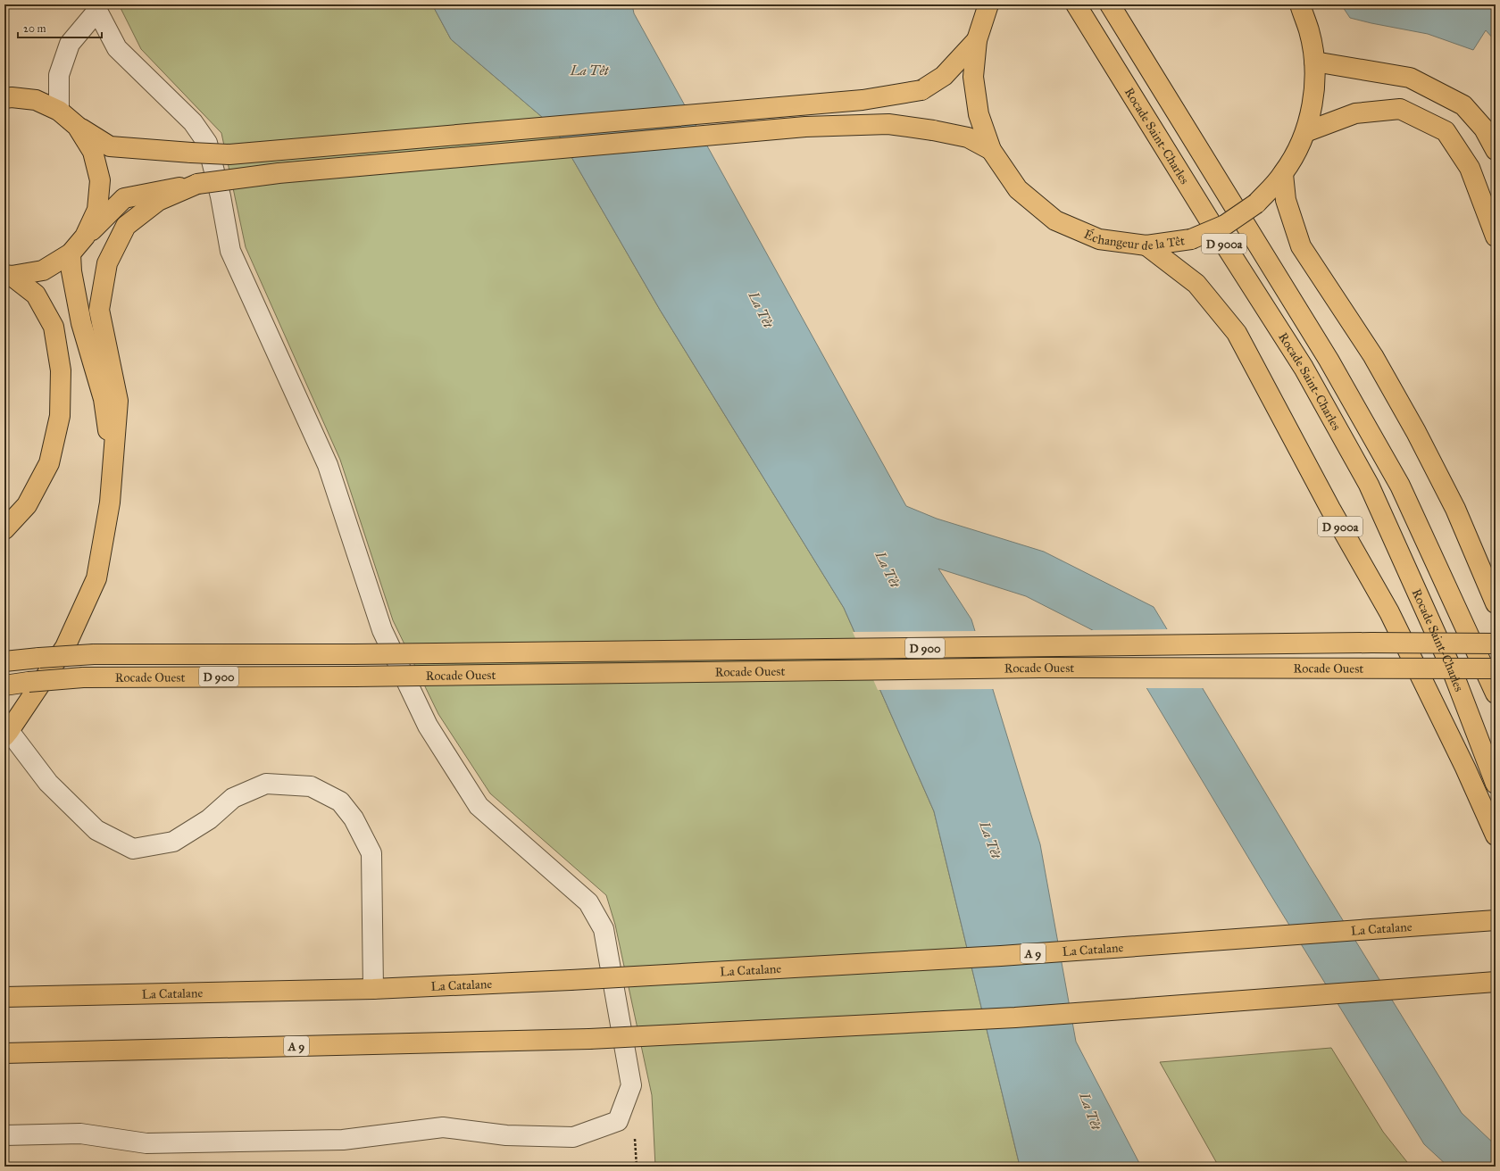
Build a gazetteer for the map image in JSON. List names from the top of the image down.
{
  "streets": {
    "main road": [
      "Rocade Saint-Charles",
      "Échangeur de la Têt",
      "D 900a",
      "D 900",
      "Rocade Ouest",
      "La Catalane",
      "A 9"
    ]
  },
  "crossings": [
    ["Échangeur de la Têt", "D 900a"]
  ],
  "water": ["La Têt"],
  "scale_bar": "20 m"
}
